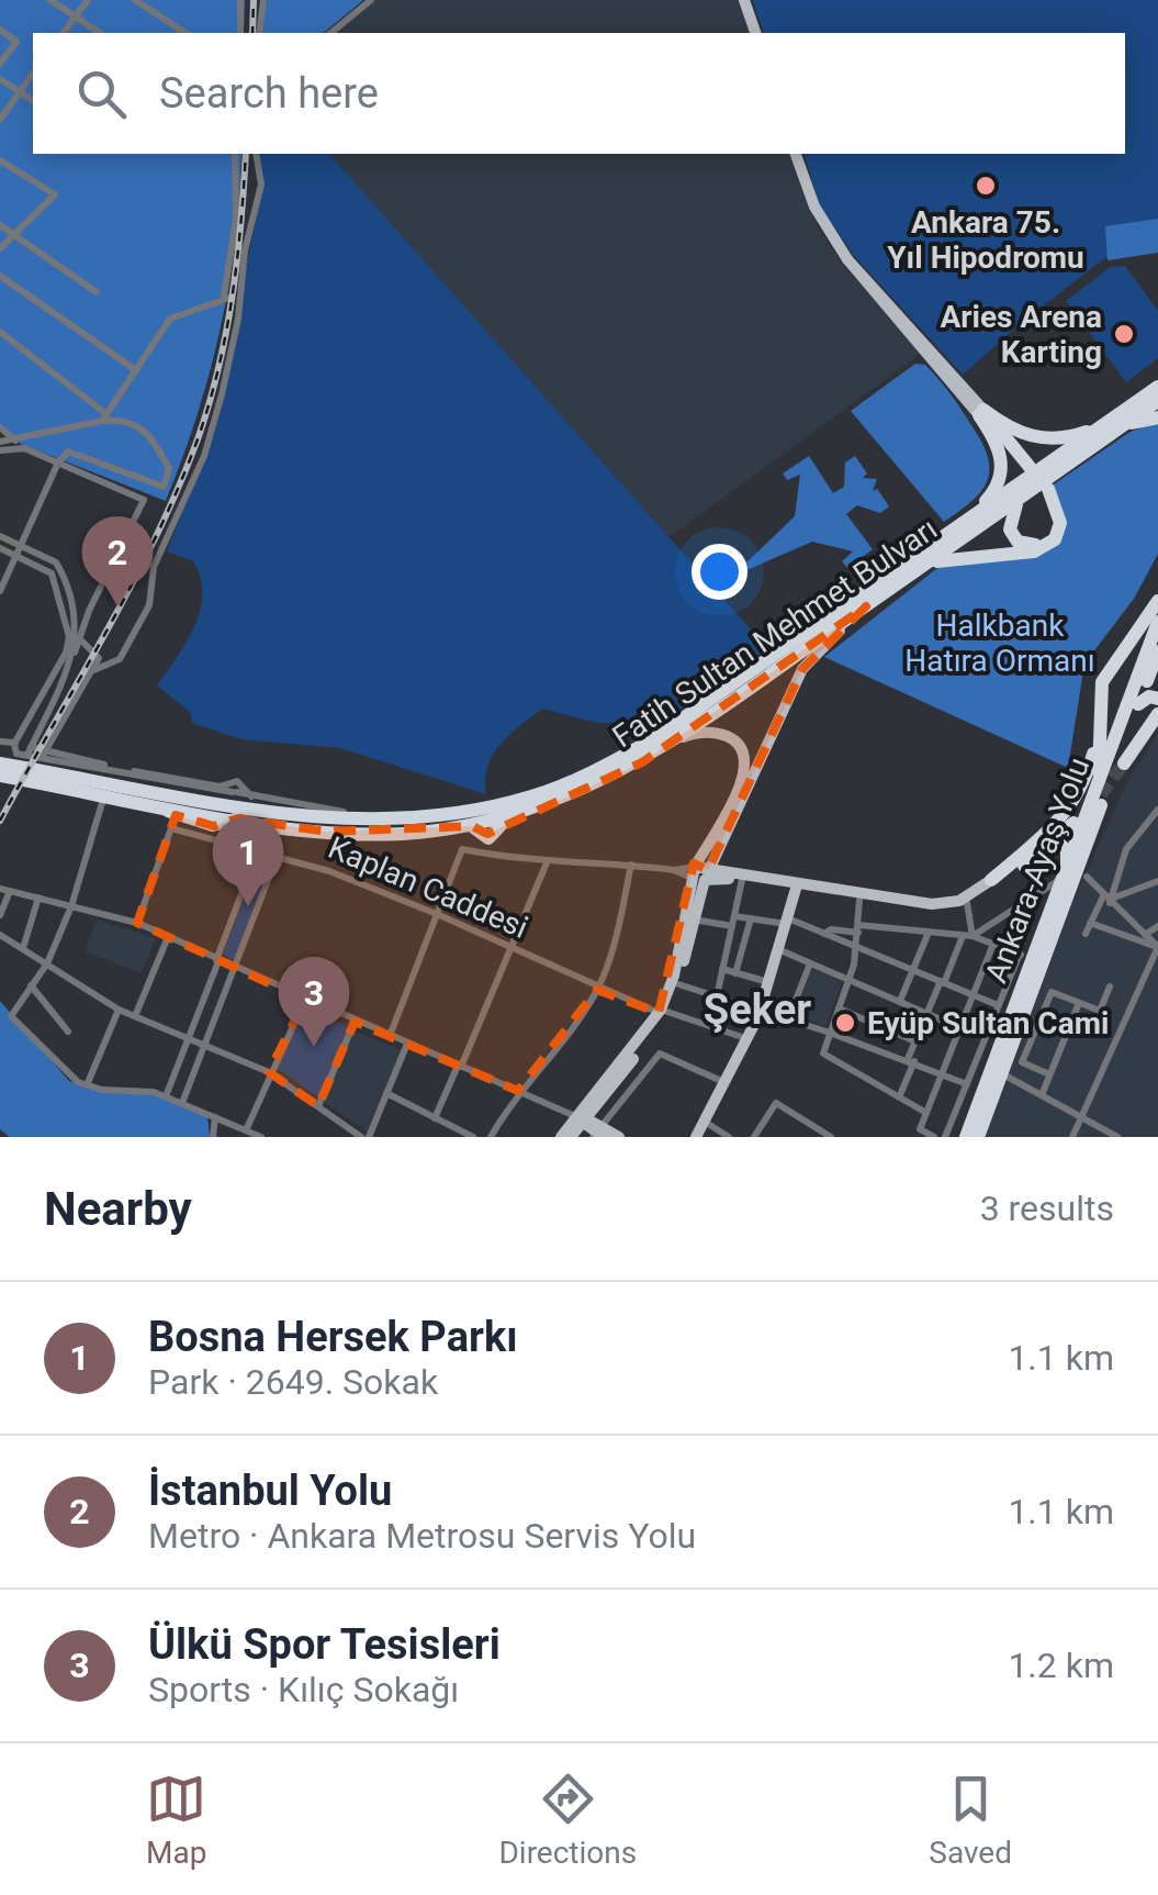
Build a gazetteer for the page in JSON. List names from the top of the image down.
{
  "streets": {
    "highway": ["Fatih Sultan Mehmet Bulvarı", "Ankara-Ayaş Yolu"],
    "street": ["Kaplan Caddesi"]
  },
  "districts": ["Şeker"],
  "parks": ["Halkbank Hatıra Ormanı"],
  "places": ["Ankara 75. Yıl Hipodromu", "Aries Arena Karting", "Eyüp Sultan Cami"],
  "page": {
    "search": "Search here",
    "pins": ["2", "1", "3"],
    "heading": ["Nearby", "3 results"],
    "list": [
      {
        "mark": "1",
        "name": "Bosna Hersek Parkı",
        "note": "Park · 2649. Sokak",
        "value": "1.1 km"
      },
      {
        "mark": "2",
        "name": "İstanbul Yolu",
        "note": "Metro · Ankara Metrosu Servis Yolu",
        "value": "1.1 km"
      },
      {
        "mark": "3",
        "name": "Ülkü Spor Tesisleri",
        "note": "Sports · Kılıç Sokağı",
        "value": "1.2 km"
      }
    ],
    "nav": ["Map", "Directions", "Saved"]
  }
}
